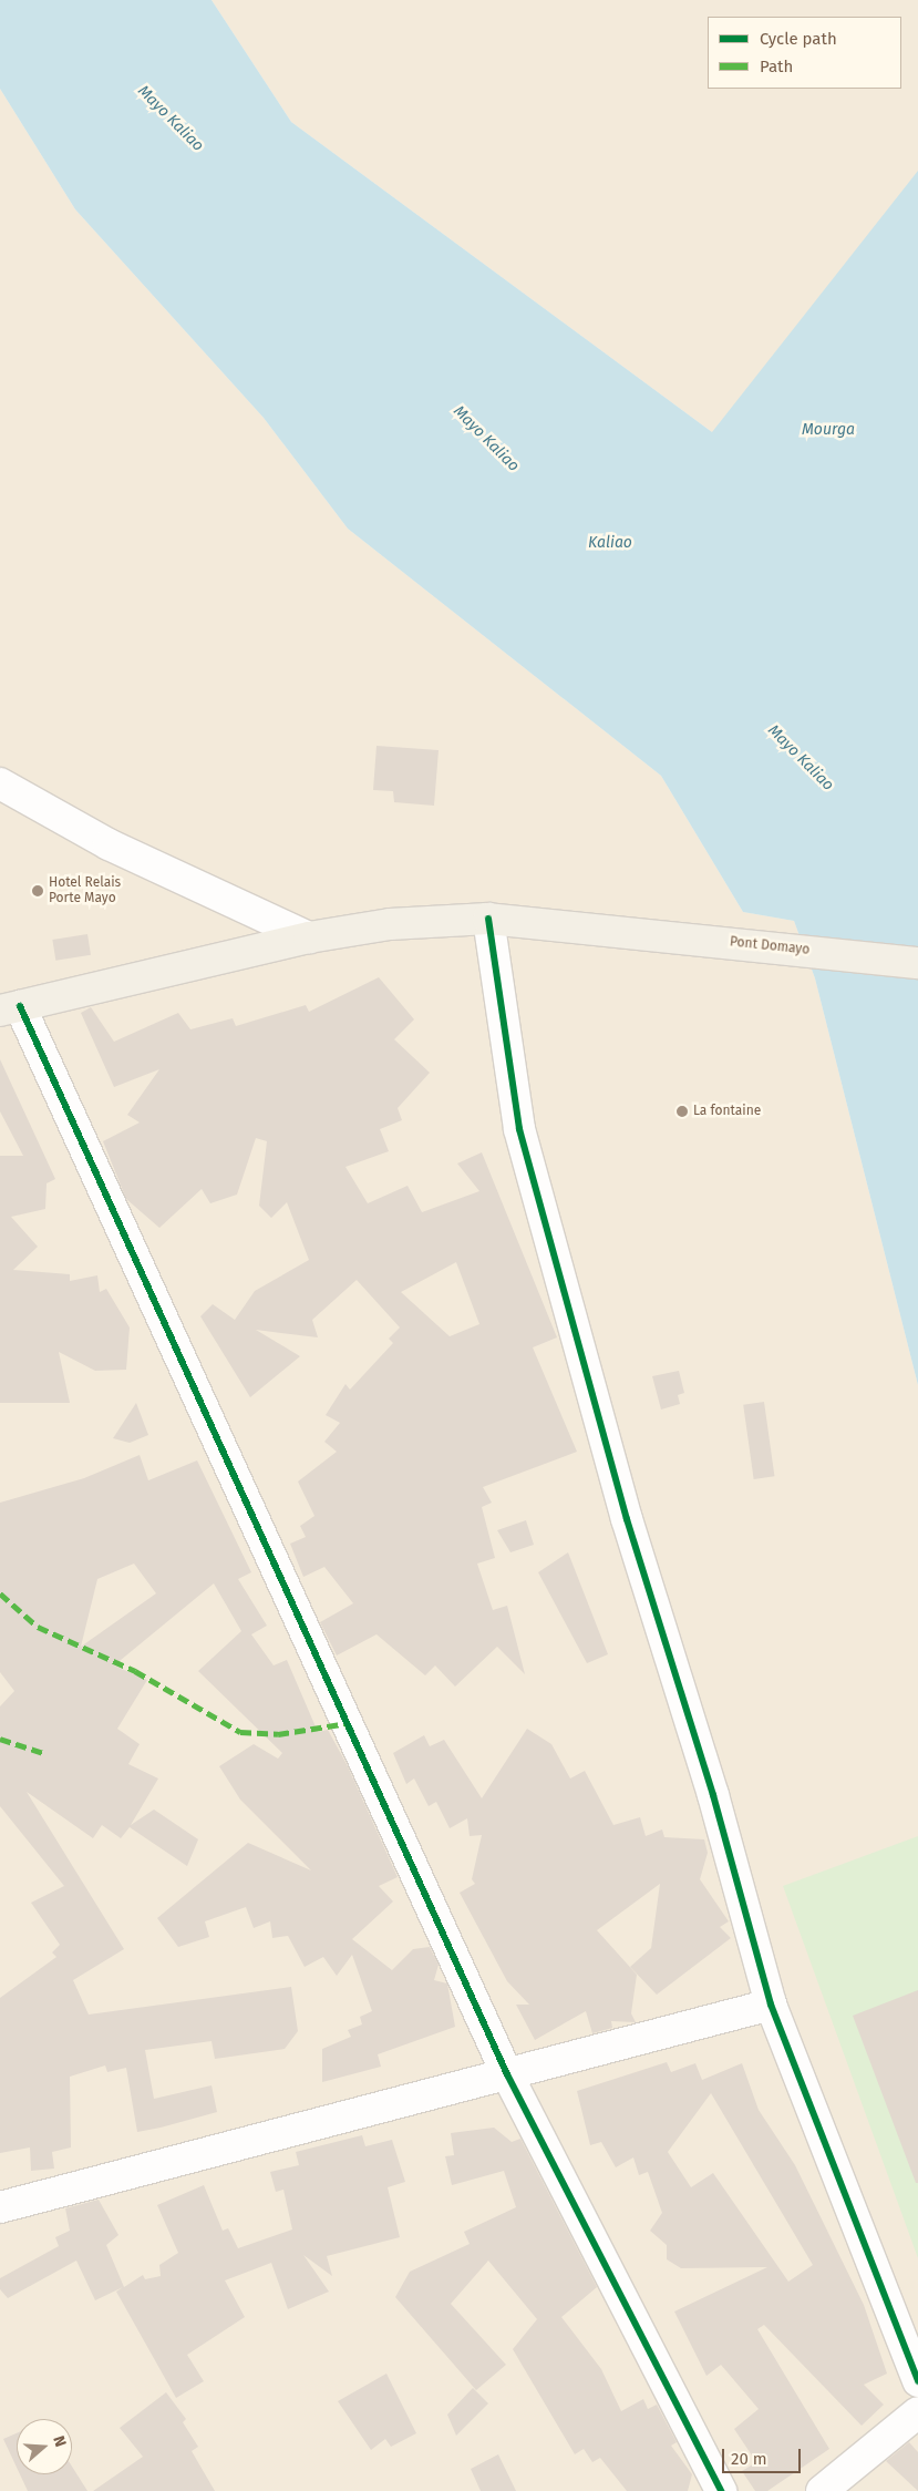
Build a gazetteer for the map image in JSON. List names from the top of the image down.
{
  "streets": {
    "main road": ["Pont Domayo"]
  },
  "water": ["Mayo Kaliao", "Mourga", "Kaliao"],
  "places": ["Hotel Relais Porte Mayo", "La fontaine"],
  "legend": ["Cycle path", "Path"],
  "scale_bar": "20 m",
  "north": "right"
}
